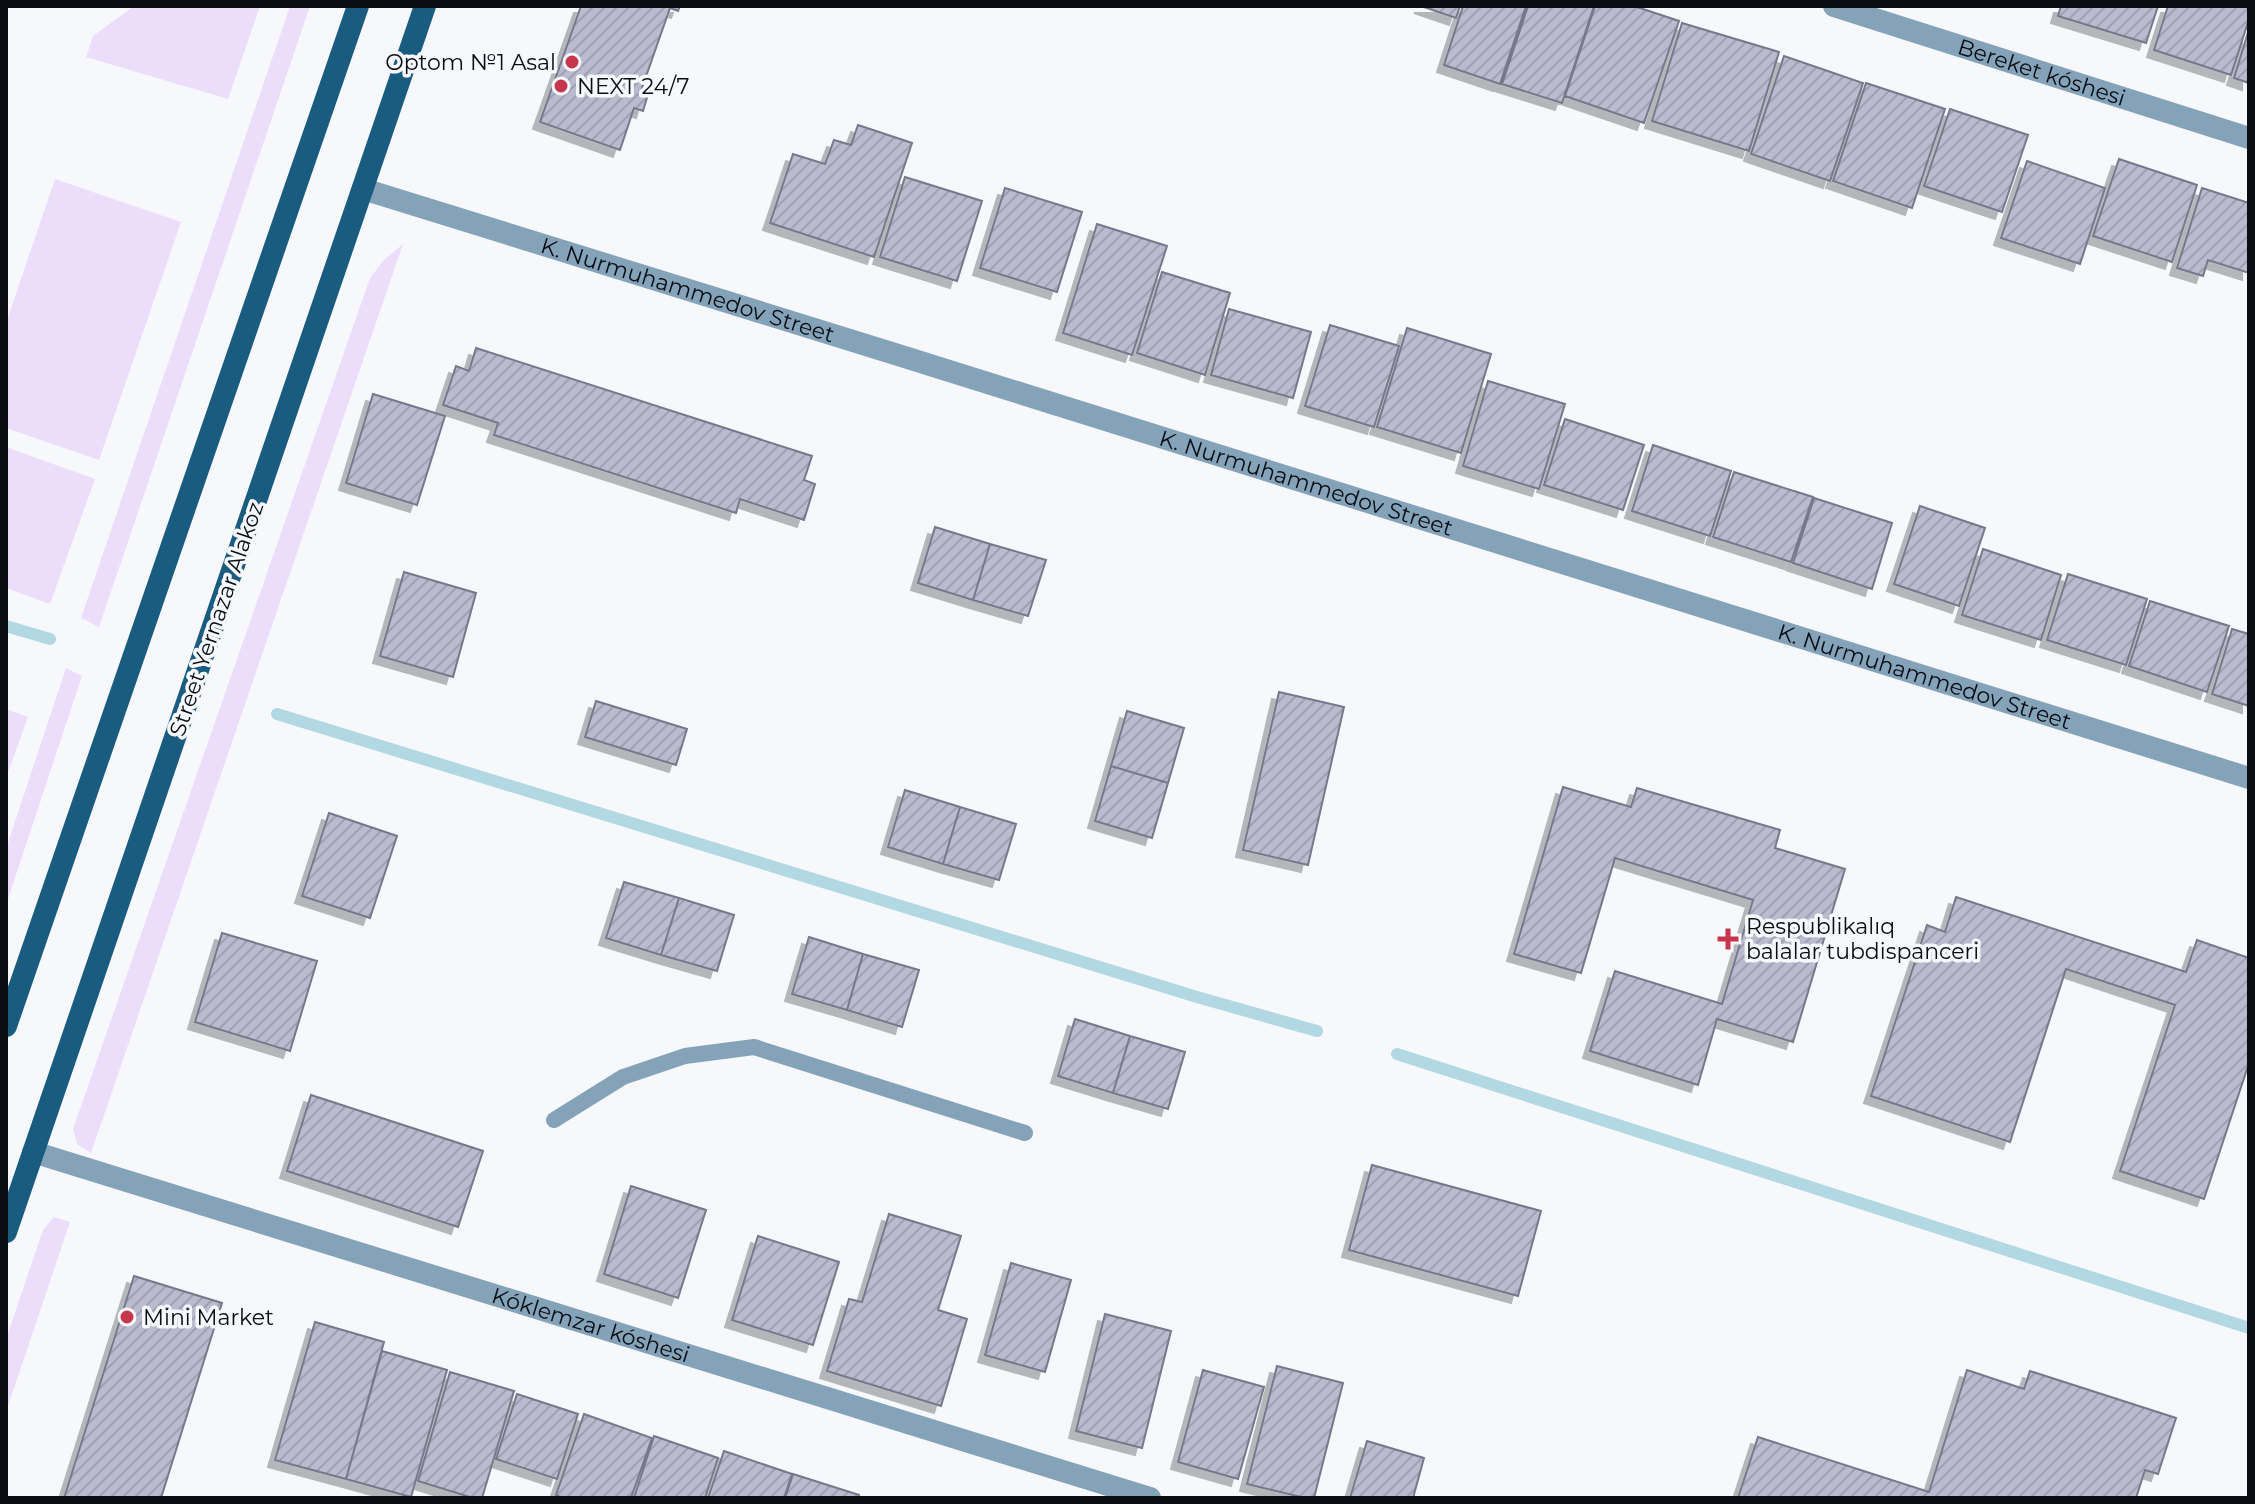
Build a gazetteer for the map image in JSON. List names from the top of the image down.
{
  "streets": {
    "main road": ["Street Yernazar Alakoz"],
    "street": ["Bereket kóshesi", "K. Nurmuhammedov Street", "Kóklemzar kóshesi"]
  },
  "crossings": [
    ["K. Nurmuhammedov Street", "Street Yernazar Alakoz"],
    ["Street Yernazar Alakoz", "Kóklemzar kóshesi"]
  ],
  "places": {
    "other": ["Optom №1 Asal", "NEXT 24/7", "Mini Market"],
    "health": ["Respublikalıq balalar tubdispanceri"]
  }
}
